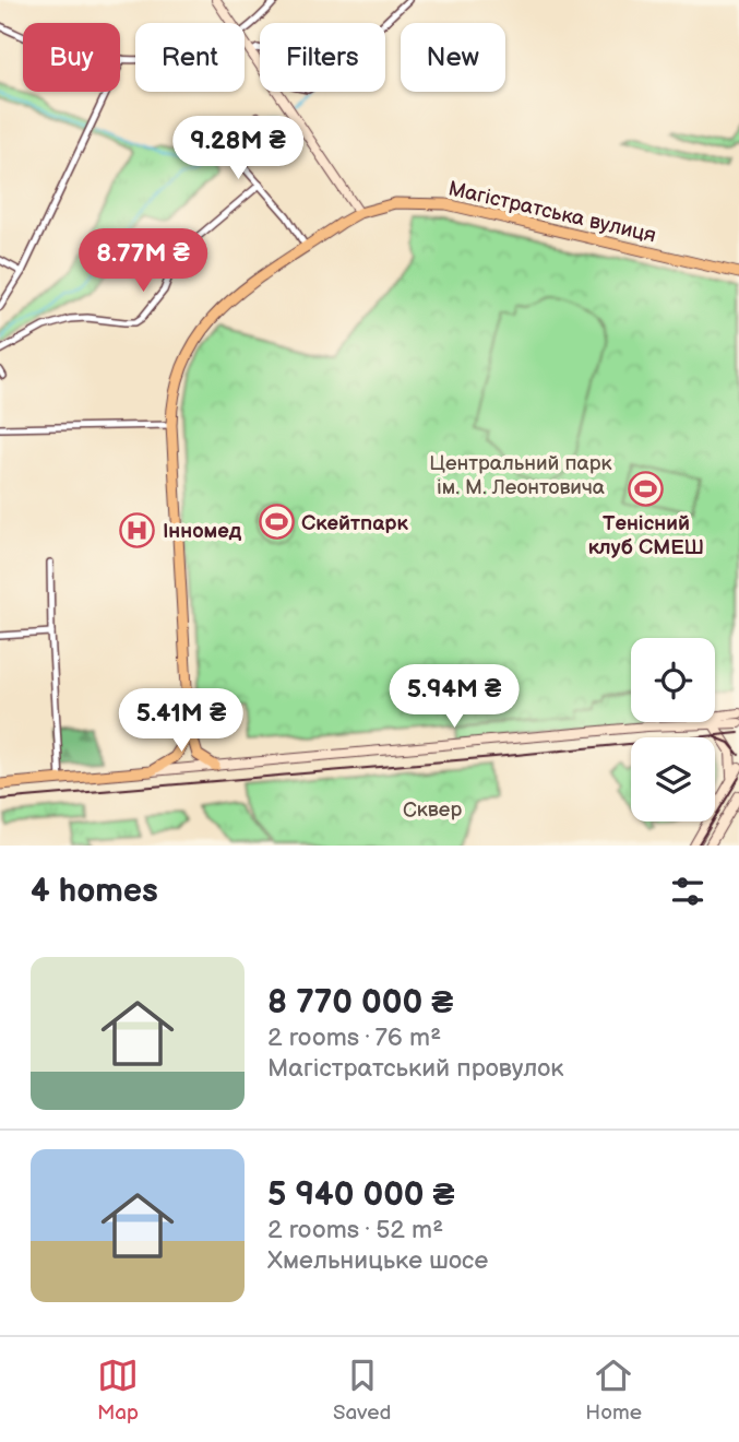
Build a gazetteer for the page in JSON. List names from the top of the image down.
{
  "streets": {
    "main road": ["Магістратська вулиця"]
  },
  "parks": ["Центральний парк ім. М. Леонтовича", "Сквер"],
  "places": {
    "sports": ["Тенісний клуб СМЕШ", "Скейтпарк"],
    "hospital": ["Інномед"]
  },
  "page": {
    "chip": [
      "Buy",
      "Rent",
      "Filters",
      "New"
    ],
    "price": [
      "9.28M ₴",
      "8.77M ₴",
      "5.94M ₴",
      "5.41M ₴"
    ],
    "heading": "4 homes",
    "list": [
      {
        "name": "8 770 000 ₴",
        "note": "2 rooms · 76 m² · Магістратський провулок"
      },
      {
        "name": "5 940 000 ₴",
        "note": "2 rooms · 52 m² · Хмельницьке шосе"
      }
    ],
    "tabs": ["Map", "Saved", "Home"]
  }
}
